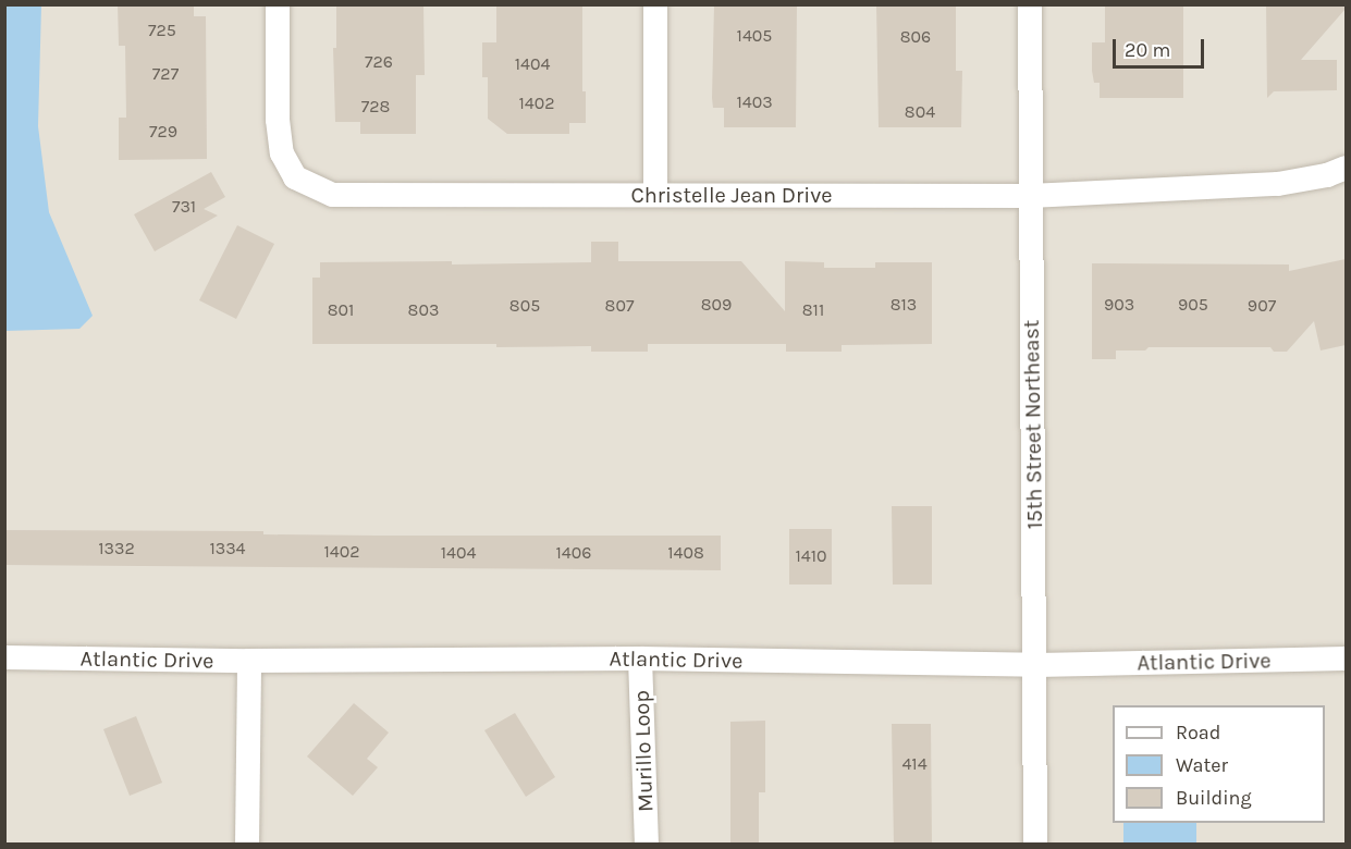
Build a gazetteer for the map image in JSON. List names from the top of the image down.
{
  "streets": {
    "street": [
      "Christelle Jean Drive",
      "15th Street Northeast",
      "Atlantic Drive",
      "Murillo Loop"
    ]
  },
  "crossings": [
    ["Christelle Jean Drive", "15th Street Northeast"],
    ["15th Street Northeast", "Atlantic Drive"],
    ["Atlantic Drive", "Murillo Loop"]
  ],
  "house_numbers": [
    "725",
    "1405",
    "806",
    "726",
    "1404",
    "727",
    "1403",
    "1402",
    "728",
    "804",
    "729",
    "731",
    "809",
    "813",
    "903",
    "905",
    "805",
    "807",
    "907",
    "801",
    "803",
    "811",
    "1332",
    "1334",
    "1402",
    "1404",
    "1406",
    "1408",
    "1410",
    "414"
  ],
  "legend": ["Road", "Water", "Building"],
  "scale_bar": "20 m"
}
